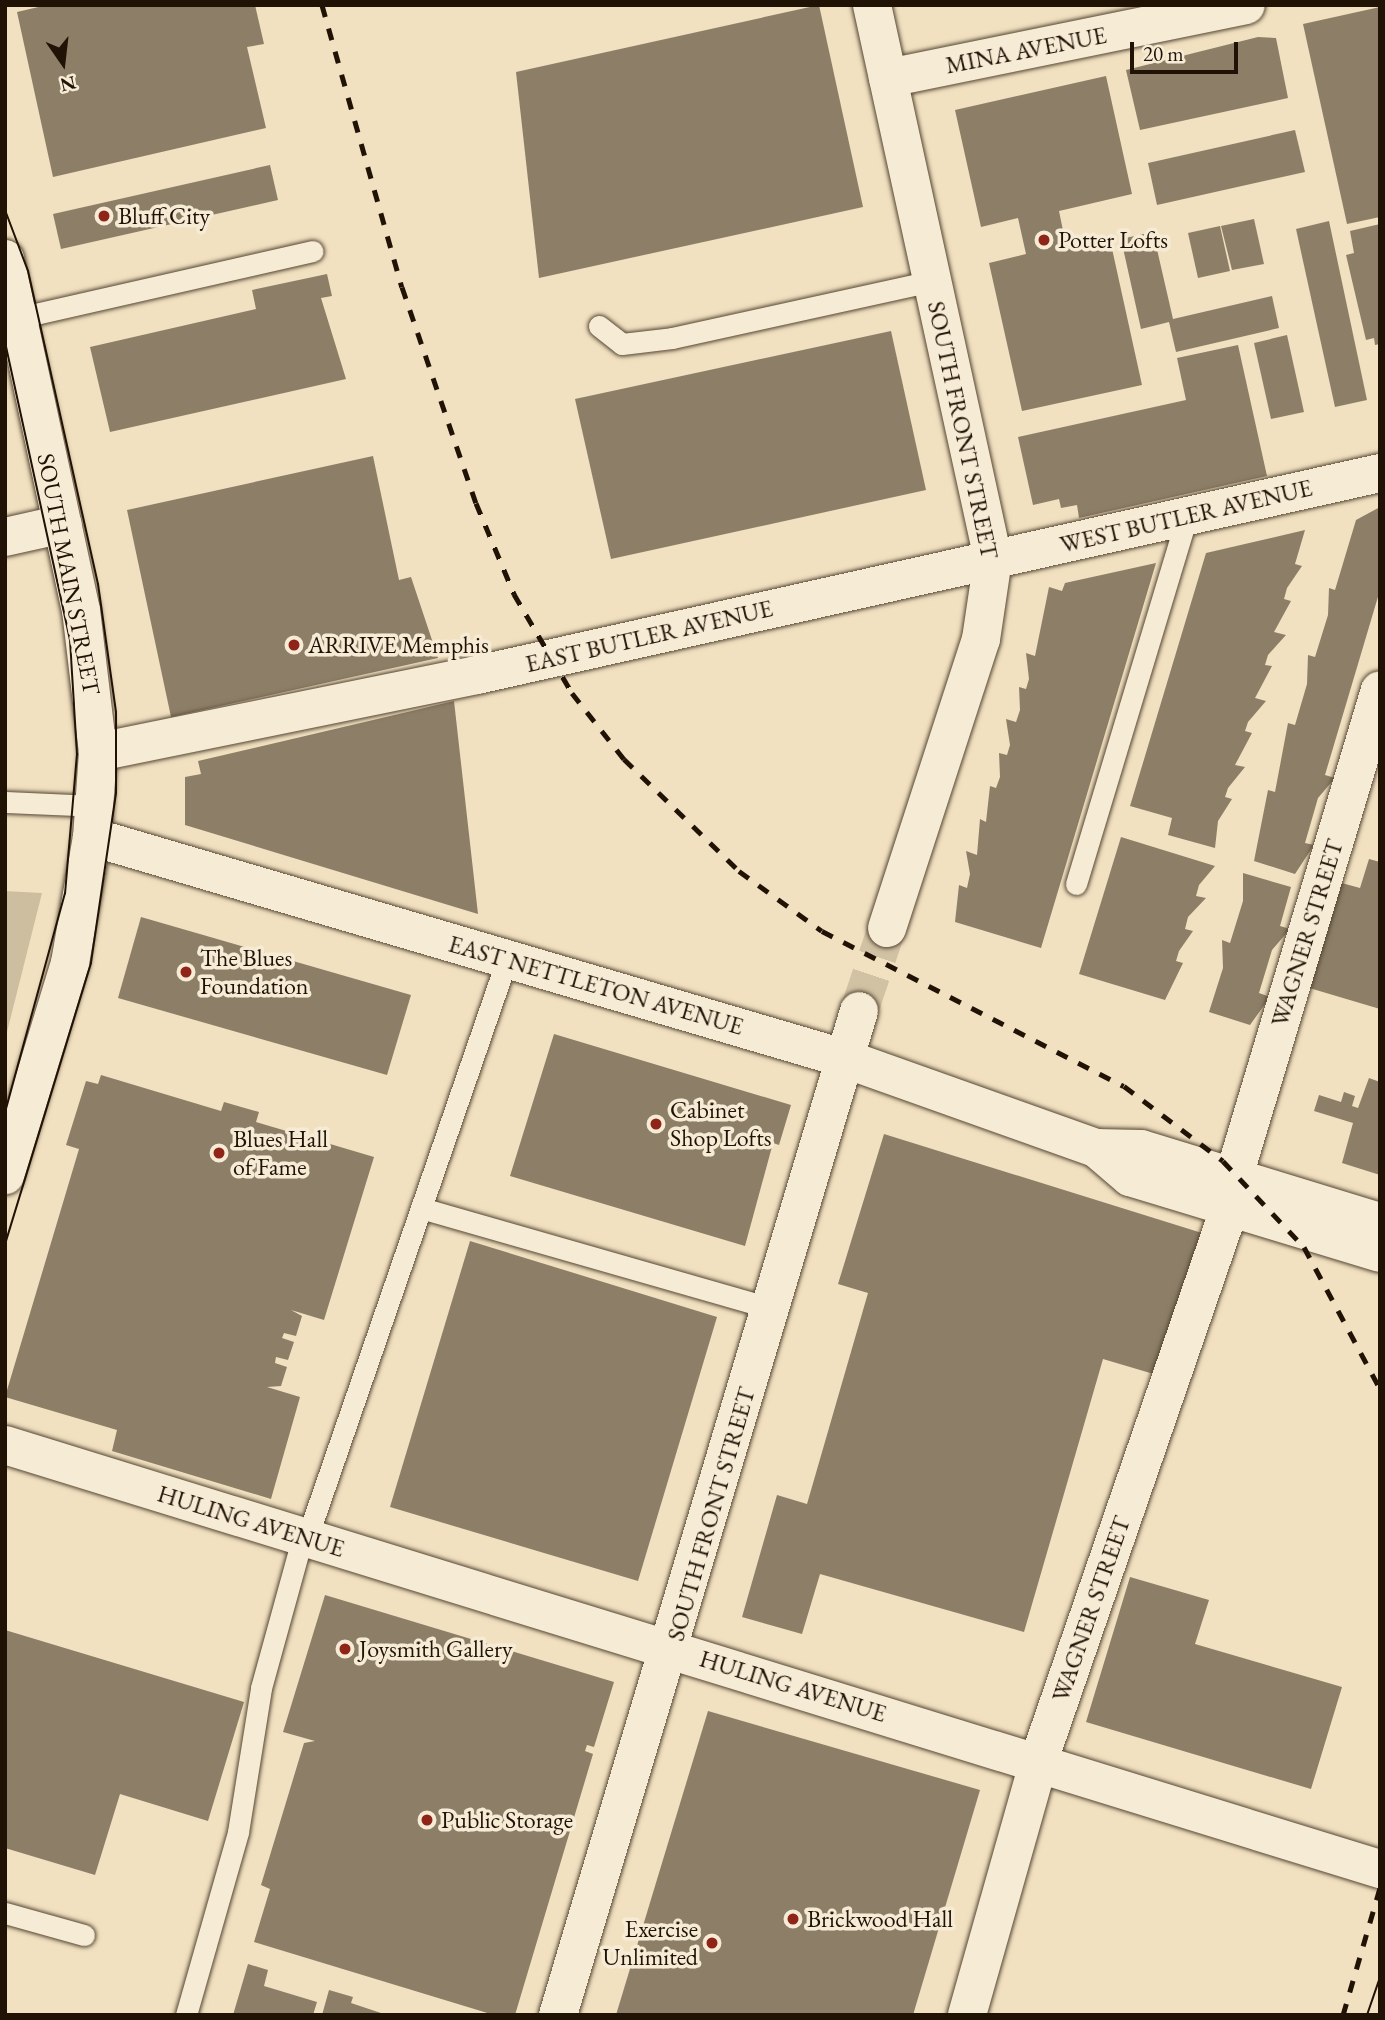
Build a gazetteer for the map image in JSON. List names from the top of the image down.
{
  "streets": {
    "street": [
      "MINA AVENUE",
      "SOUTH FRONT STREET",
      "WEST BUTLER AVENUE",
      "SOUTH MAIN STREET",
      "EAST BUTLER AVENUE",
      "WAGNER STREET",
      "EAST NETTLETON AVENUE",
      "HULING AVENUE"
    ]
  },
  "crossings": [
    ["MINA AVENUE", "SOUTH FRONT STREET"],
    ["SOUTH FRONT STREET", "WEST BUTLER AVENUE"],
    ["SOUTH FRONT STREET", "EAST BUTLER AVENUE"],
    ["SOUTH FRONT STREET", "EAST NETTLETON AVENUE"],
    ["SOUTH FRONT STREET", "HULING AVENUE"],
    ["WEST BUTLER AVENUE", "EAST BUTLER AVENUE"],
    ["SOUTH MAIN STREET", "EAST BUTLER AVENUE"],
    ["SOUTH MAIN STREET", "EAST NETTLETON AVENUE"],
    ["WAGNER STREET", "EAST NETTLETON AVENUE"],
    ["WAGNER STREET", "HULING AVENUE"]
  ],
  "places": [
    "Bluff City",
    "Potter Lofts",
    "ARRIVE Memphis",
    "The Blues Foundation",
    "Cabinet Shop Lofts",
    "Blues Hall of Fame",
    "Joysmith Gallery",
    "Public Storage",
    "Brickwood Hall",
    "Exercise Unlimited"
  ],
  "scale_bar": "20 m",
  "north": "bottom"
}
